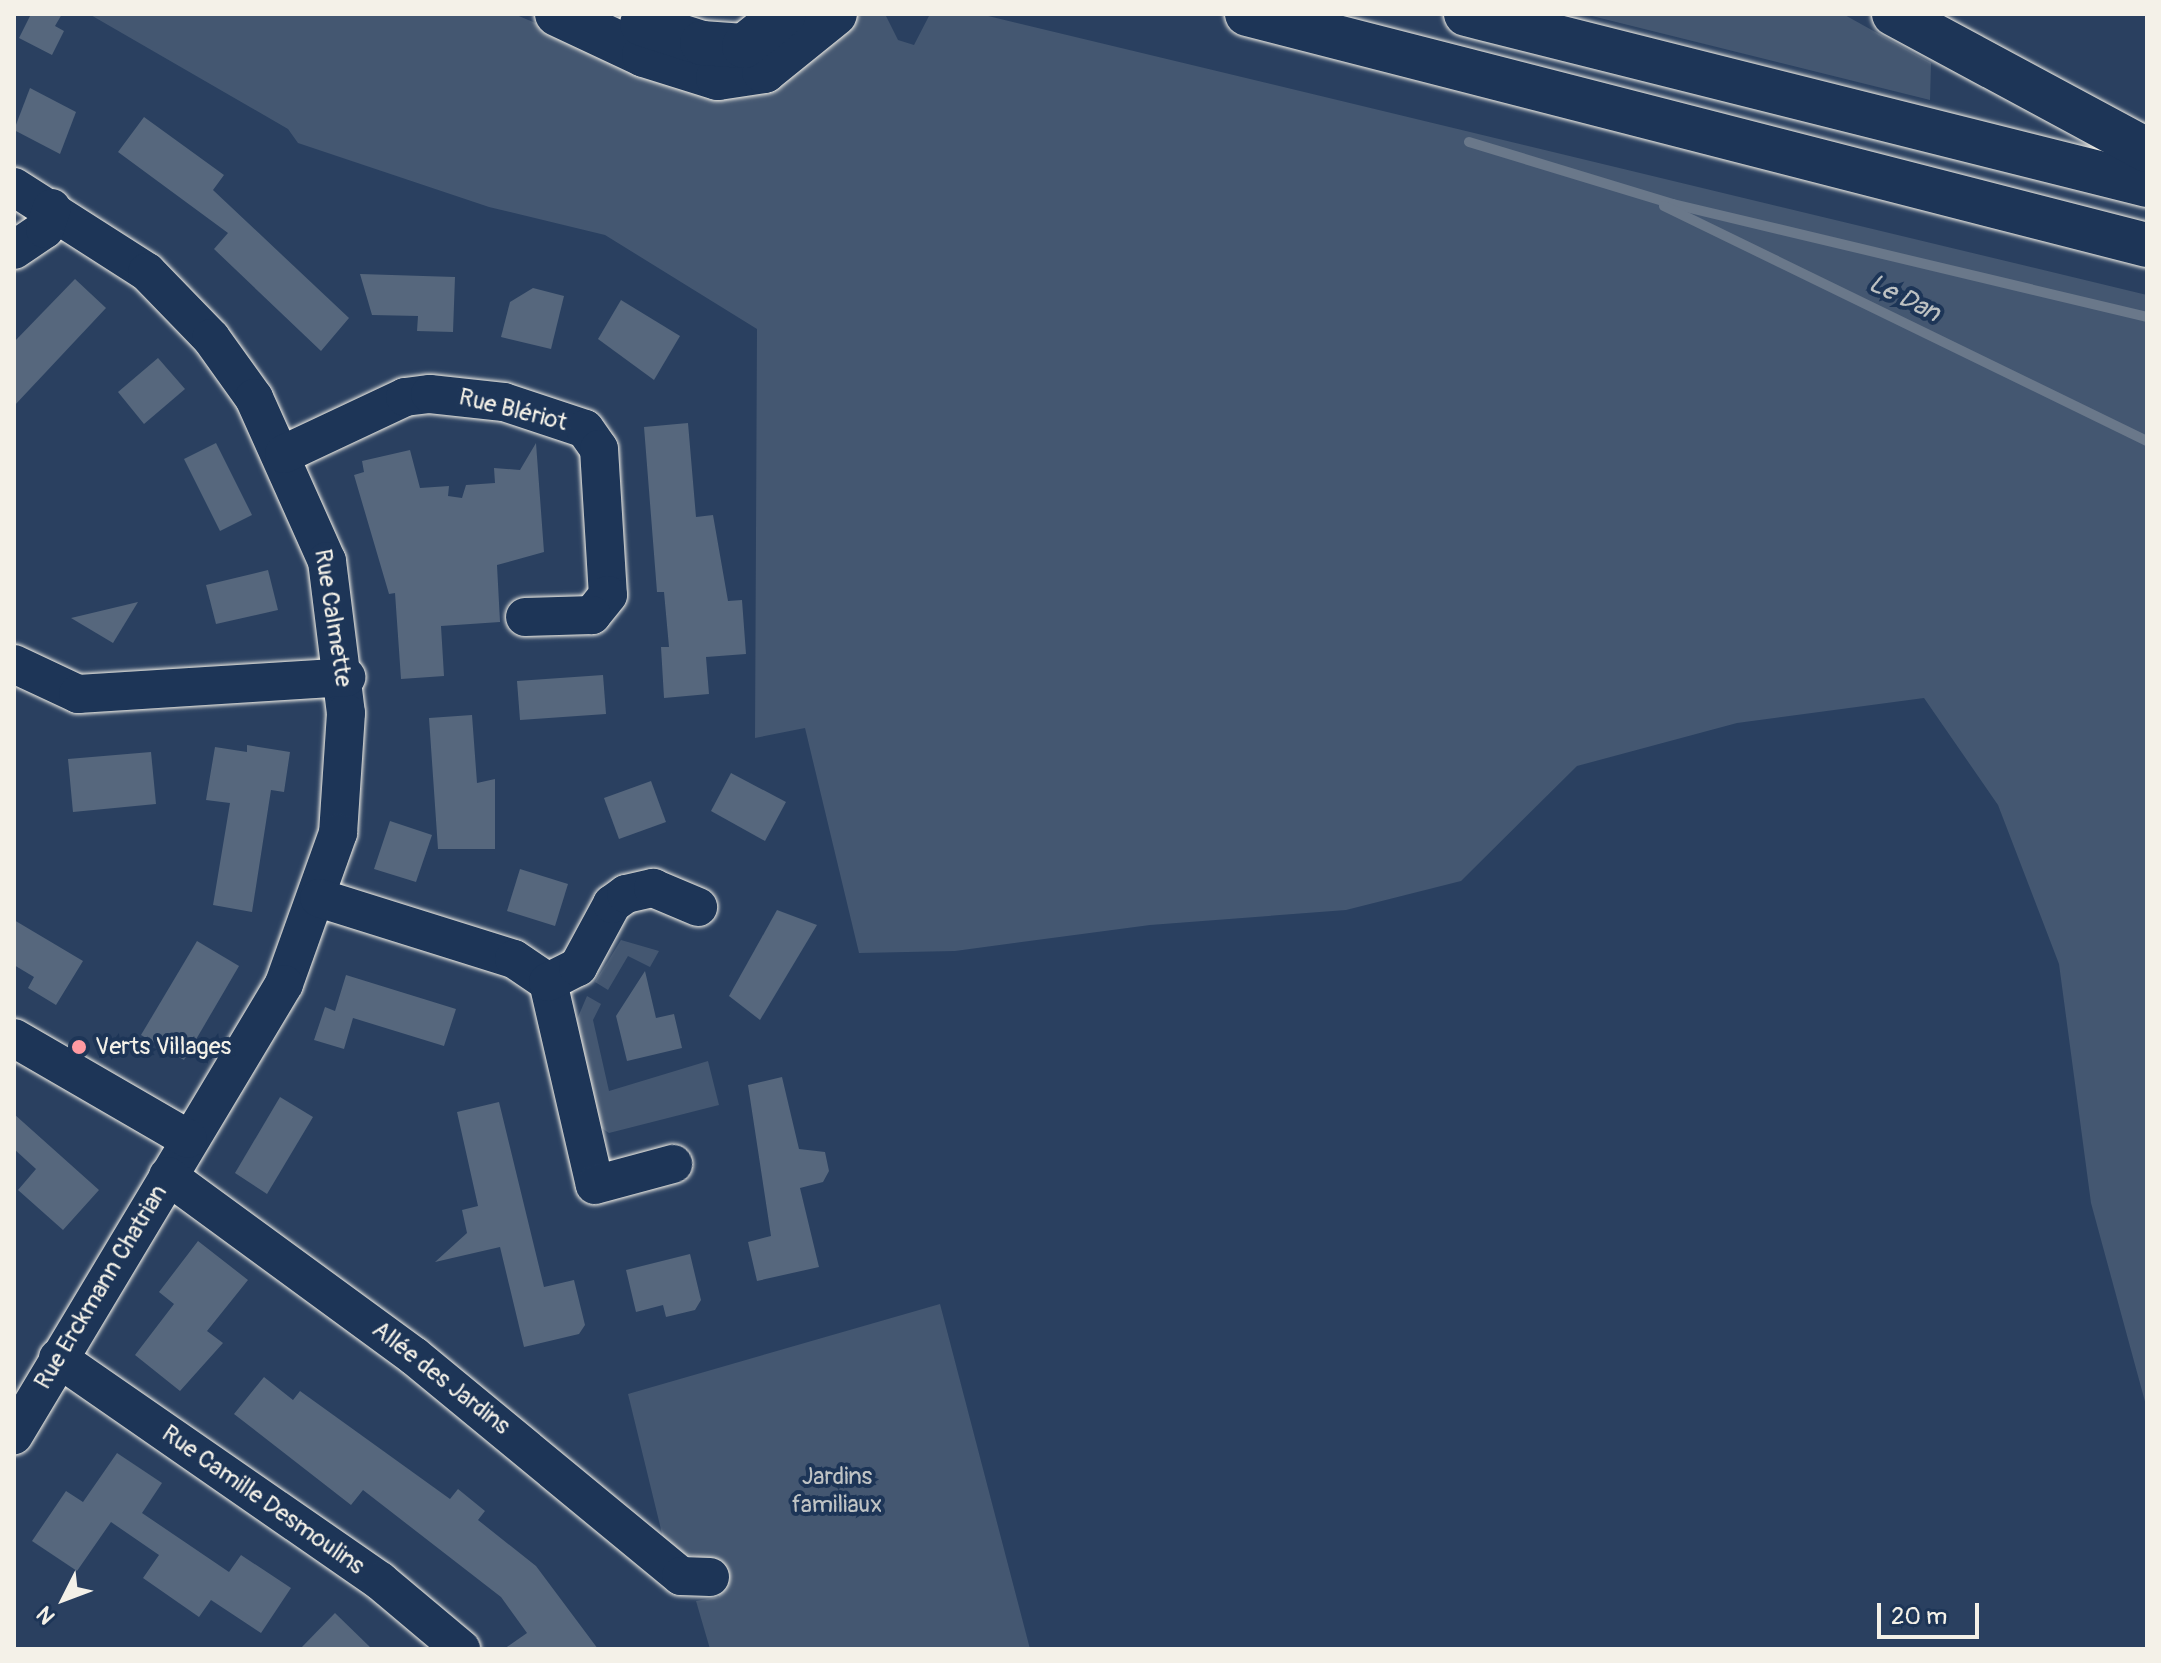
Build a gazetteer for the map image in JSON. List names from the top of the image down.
{
  "streets": {
    "street": [
      "Rue Blériot",
      "Rue Calmette",
      "Rue Erckmann Chatrian",
      "Allée des Jardins",
      "Rue Camille Desmoulins"
    ]
  },
  "crossings": [
    ["Rue Blériot", "Rue Calmette"],
    ["Rue Calmette", "Rue Erckmann Chatrian"],
    ["Rue Erckmann Chatrian", "Allée des Jardins"],
    ["Rue Erckmann Chatrian", "Rue Camille Desmoulins"]
  ],
  "water": ["Le Dan"],
  "parks": ["Jardins familiaux"],
  "places": ["Verts Villages"],
  "scale_bar": "20 m",
  "north": "bottom left"
}
